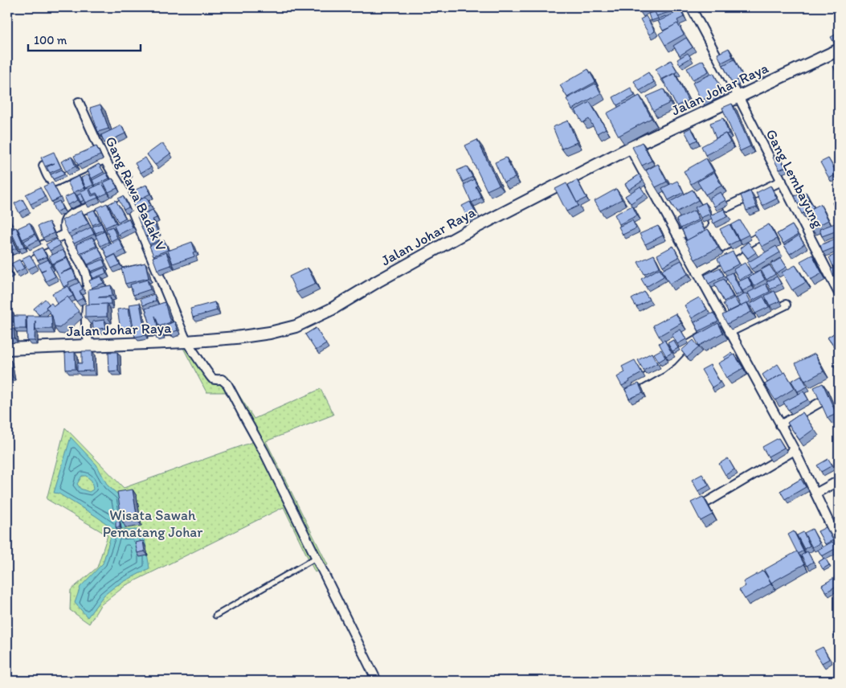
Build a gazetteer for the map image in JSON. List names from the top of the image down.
{
  "streets": {
    "street": ["Jalan Johar Raya", "Gang Lembayung", "Gang Rawa Badak V"]
  },
  "crossings": [
    ["Jalan Johar Raya", "Gang Lembayung"],
    ["Jalan Johar Raya", "Gang Rawa Badak V"]
  ],
  "parks": ["Wisata Sawah Pematang Johar"],
  "scale_bar": "100 m"
}
